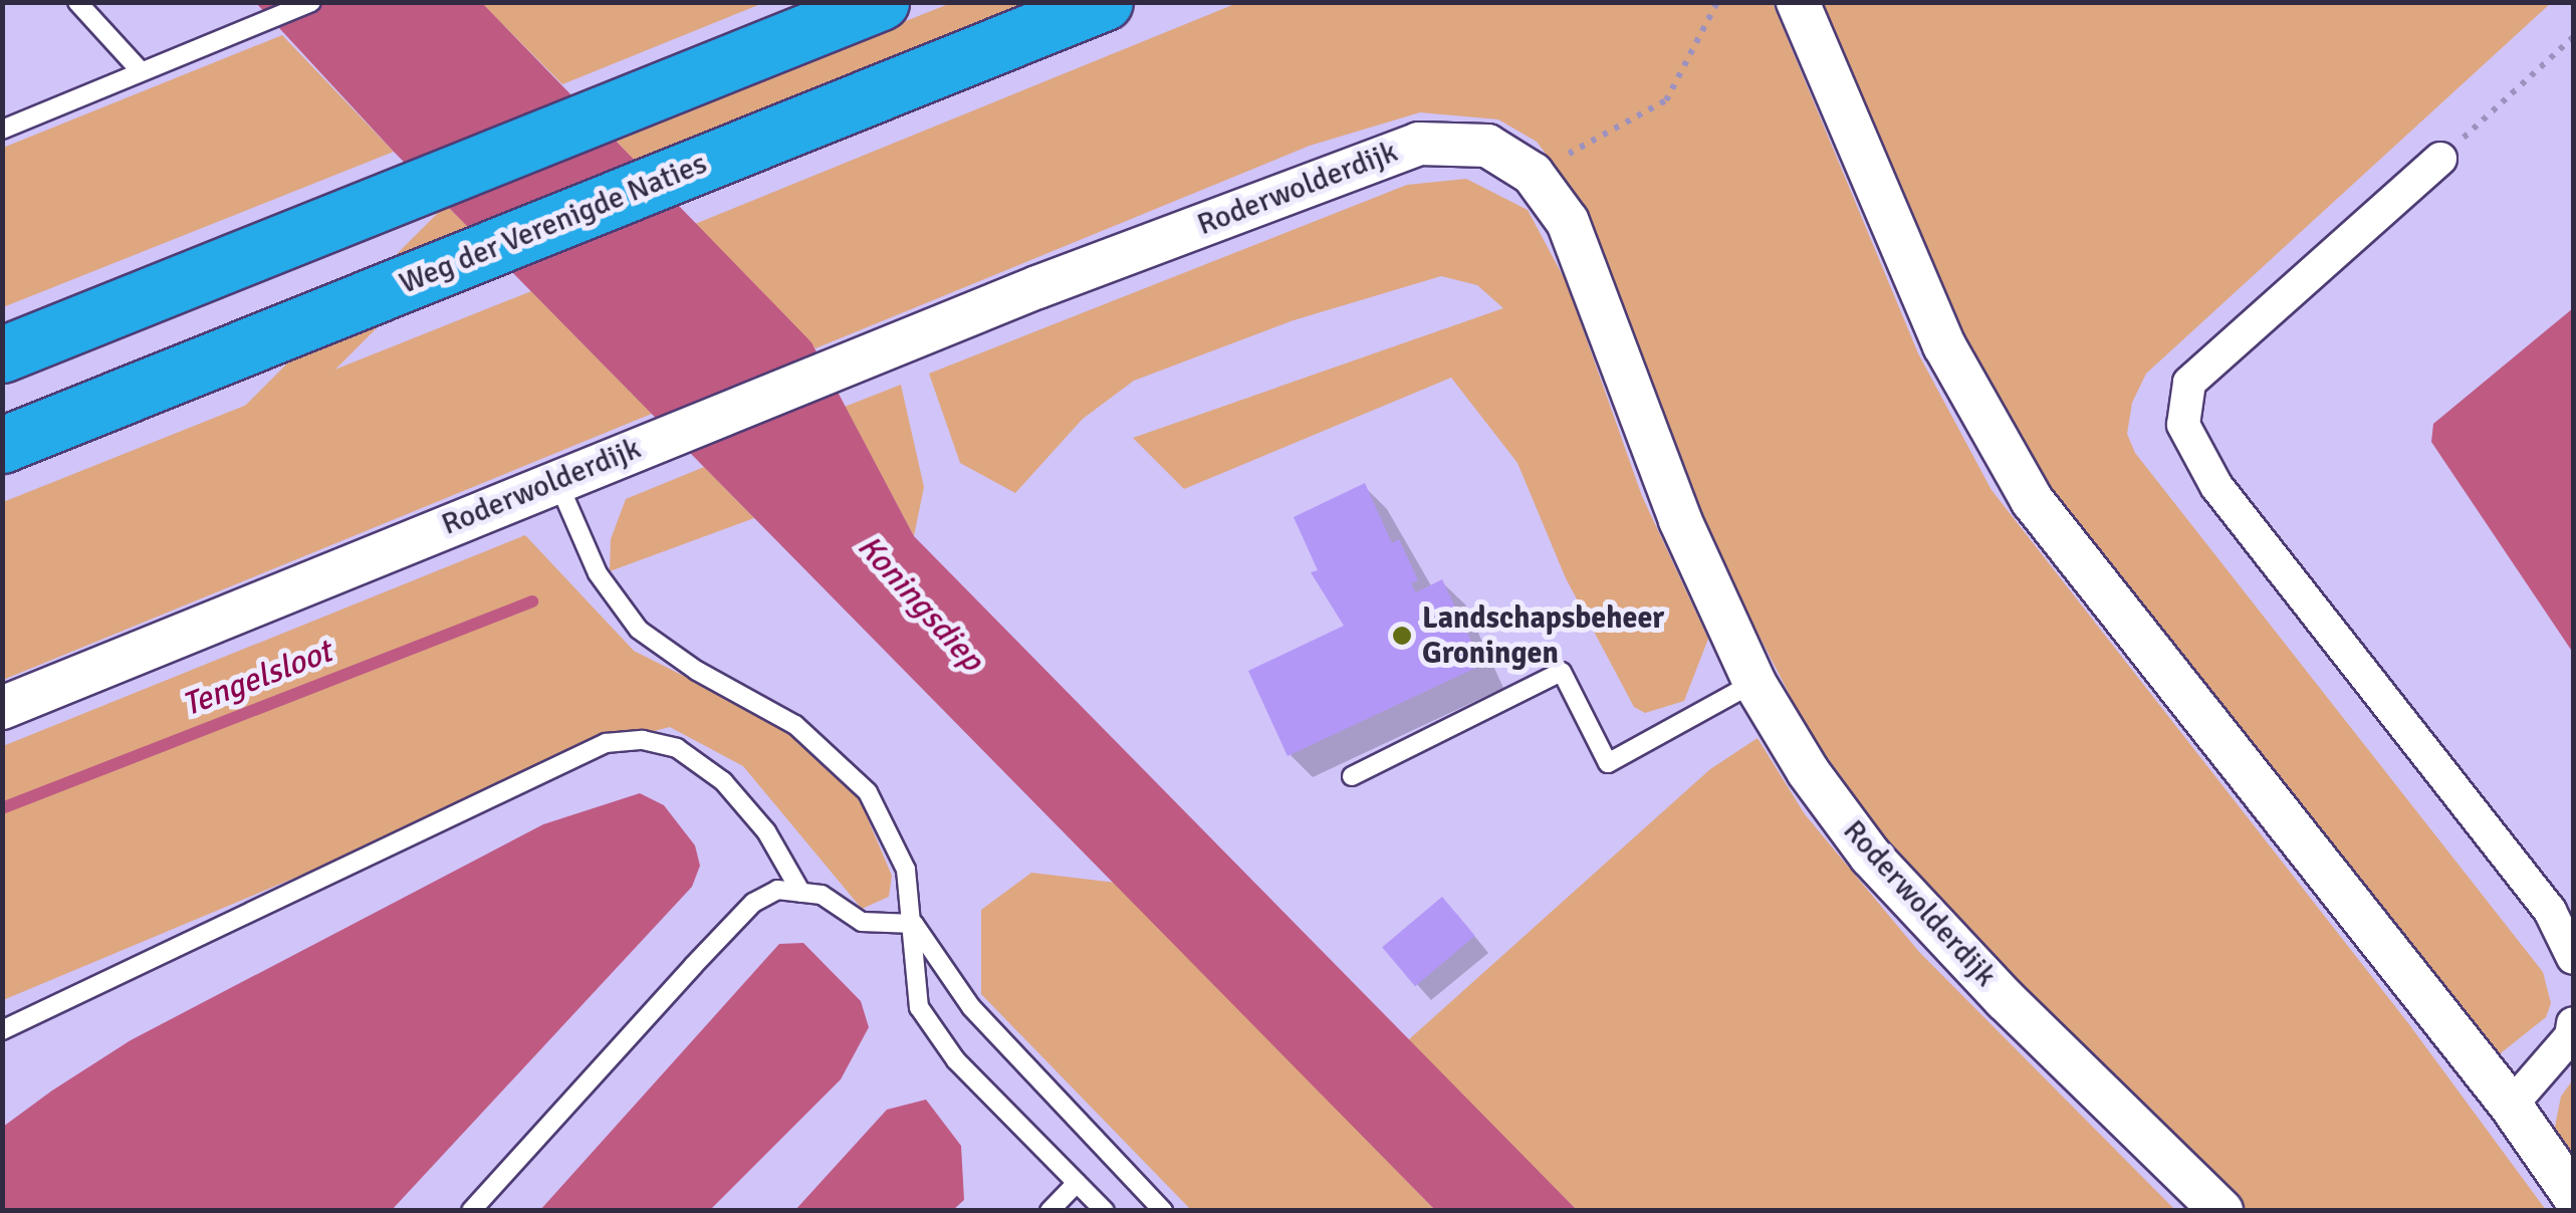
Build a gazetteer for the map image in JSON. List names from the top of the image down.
{
  "streets": {
    "highway": ["Weg der Verenigde Naties"],
    "street": ["Roderwolderdijk"]
  },
  "water": ["Koningsdiep", "Tengelsloot"],
  "places": ["Landschapsbeheer Groningen"]
}
